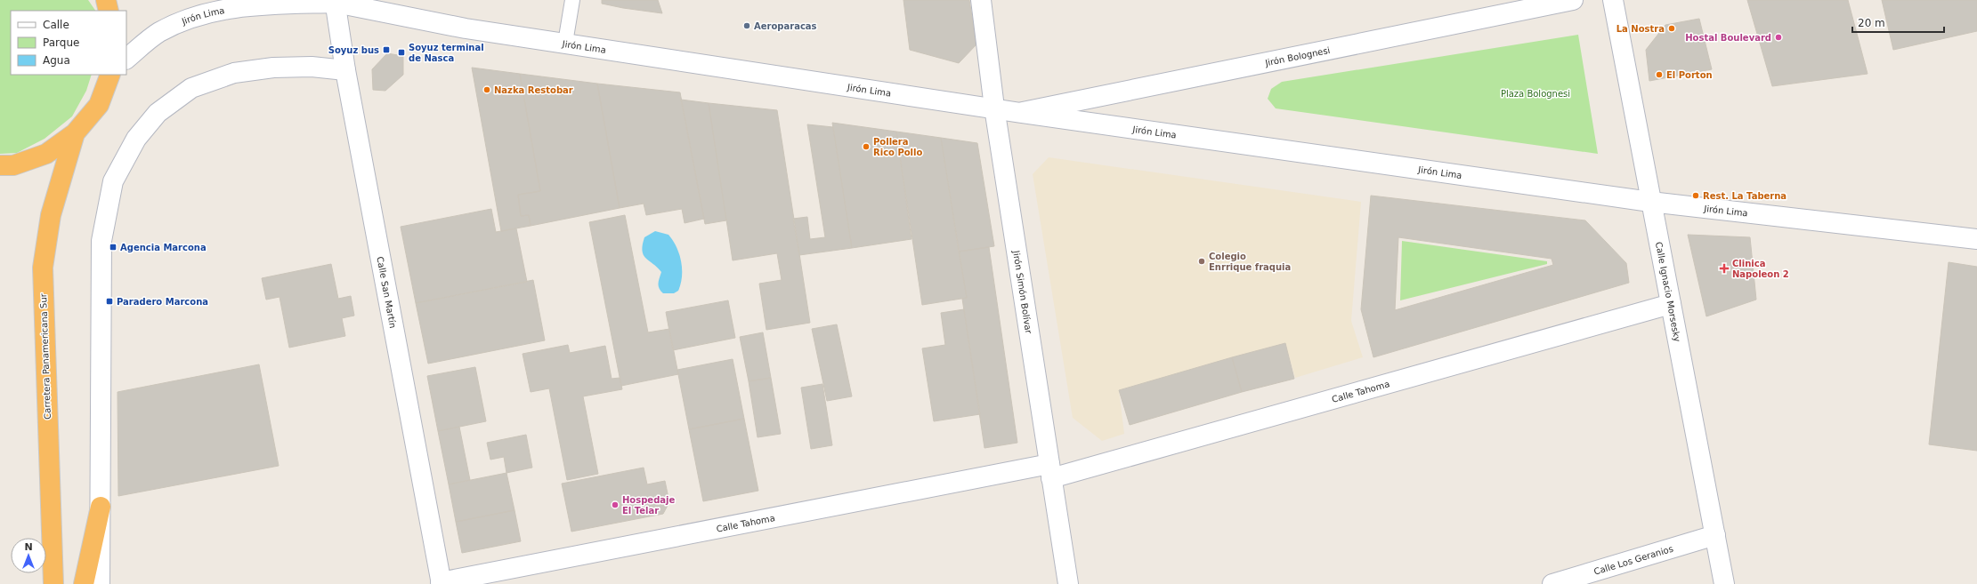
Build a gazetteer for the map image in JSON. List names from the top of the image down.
{
  "streets": {
    "highway": ["Carretera Panamericana Sur"],
    "street": [
      "Jirón Lima",
      "Jirón Bolognesi",
      "Calle San Martín",
      "Jirón Simón Bolívar",
      "Calle Ignacio Morsesky",
      "Calle Tahoma",
      "Calle Los Geranios"
    ]
  },
  "crossings": [
    ["Jirón Lima", "Jirón Bolognesi"],
    ["Jirón Lima", "Calle San Martín"],
    ["Jirón Lima", "Jirón Simón Bolívar"],
    ["Jirón Lima", "Calle Ignacio Morsesky"],
    ["Calle San Martín", "Calle Tahoma"],
    ["Jirón Simón Bolívar", "Calle Tahoma"],
    ["Calle Ignacio Morsesky", "Calle Tahoma"],
    ["Calle Ignacio Morsesky", "Calle Los Geranios"]
  ],
  "parks": ["Plaza Bolognesi"],
  "places": {
    "other": [
      "Aeroparacas",
      "La Nostra",
      "Hostal Boulevard",
      "El Porton",
      "Nazka Restobar",
      "Pollera Rico Pollo",
      "Rest. La Taberna",
      "Colegio Enrrique fraquia",
      "Hospedaje El Telar"
    ],
    "transit": [
      "Soyuz bus",
      "Soyuz terminal de Nasca",
      "Agencia Marcona",
      "Paradero Marcona"
    ],
    "health": ["Clinica Napoleon 2"]
  },
  "legend": ["Calle", "Parque", "Agua"],
  "scale_bar": "20 m",
  "north": "top"
}
